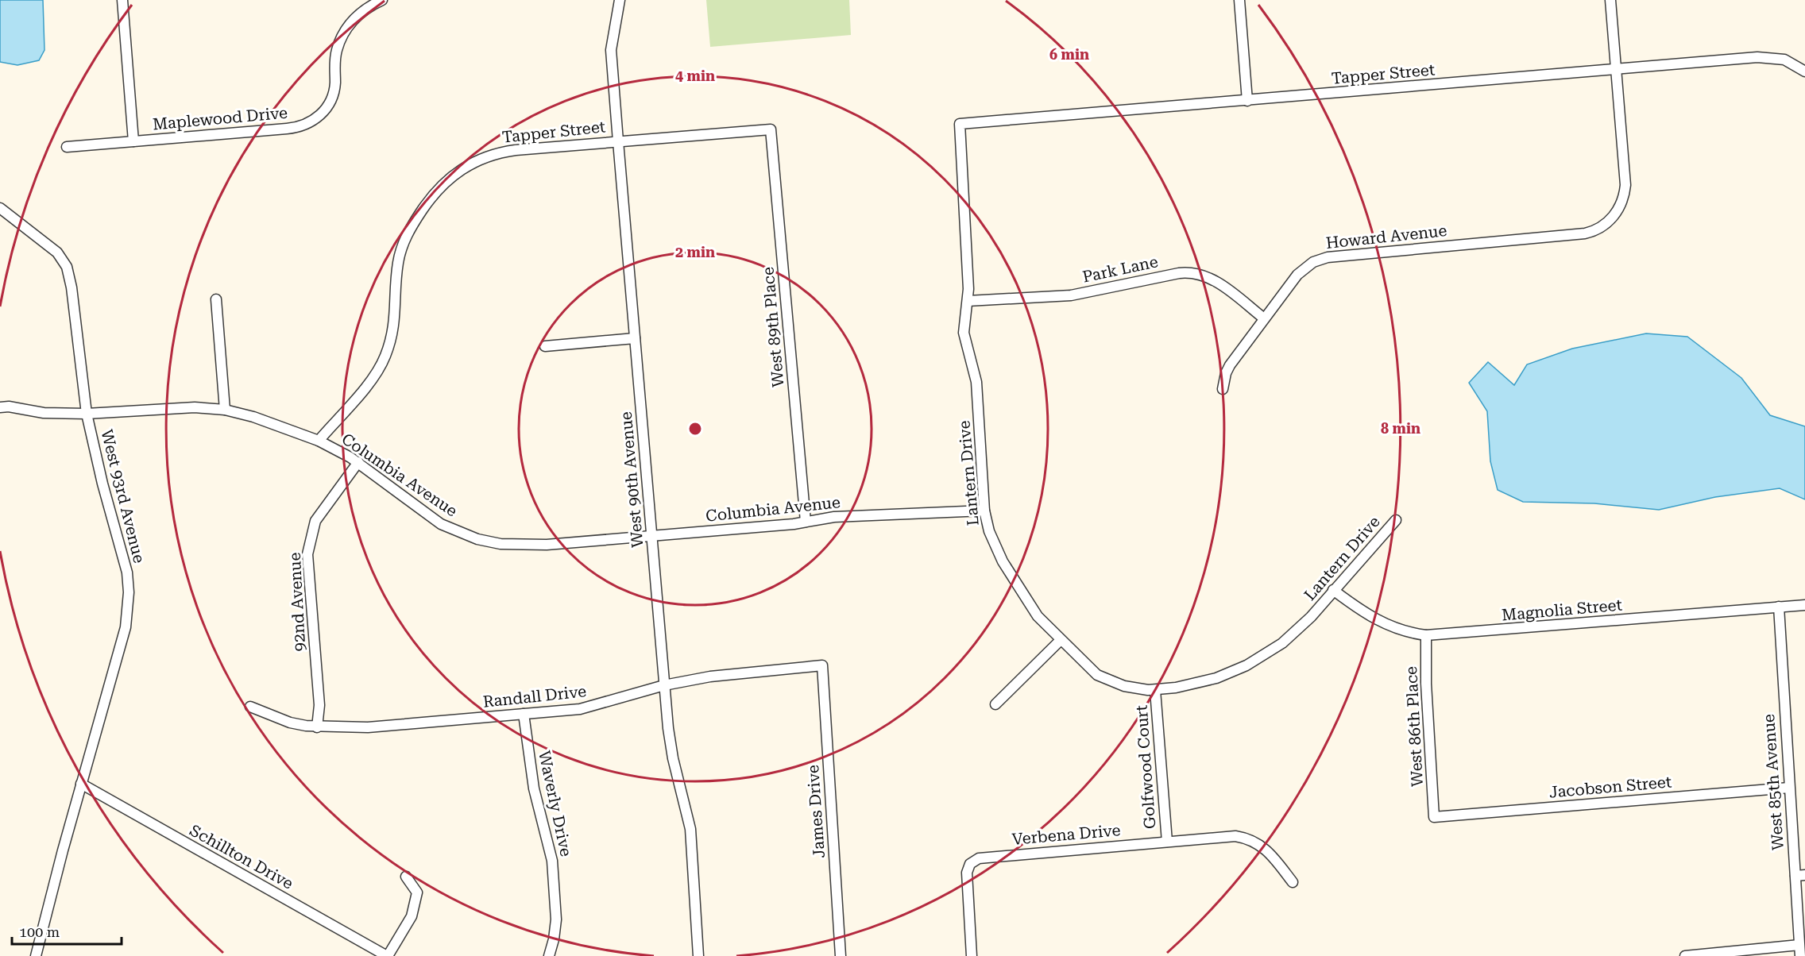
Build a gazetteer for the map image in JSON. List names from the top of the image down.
{
  "streets": {
    "street": [
      "Tapper Street",
      "Maplewood Drive",
      "Howard Avenue",
      "Park Lane",
      "West 89th Place",
      "Lantern Drive",
      "Columbia Avenue",
      "West 90th Avenue",
      "West 93rd Avenue",
      "92nd Avenue",
      "Magnolia Street",
      "Randall Drive",
      "West 86th Place",
      "Golfwood Court",
      "West 85th Avenue",
      "Jacobson Street",
      "Waverly Drive",
      "James Drive",
      "Verbena Drive",
      "Schillton Drive"
    ]
  },
  "crossings": [
    ["Tapper Street", "Howard Avenue"],
    ["Tapper Street", "West 89th Place"],
    ["Tapper Street", "Lantern Drive"],
    ["Tapper Street", "Columbia Avenue"],
    ["Tapper Street", "West 90th Avenue"],
    ["Howard Avenue", "Park Lane"],
    ["Park Lane", "Lantern Drive"],
    ["West 89th Place", "Columbia Avenue"],
    ["Lantern Drive", "Columbia Avenue"],
    ["Lantern Drive", "Magnolia Street"],
    ["Lantern Drive", "Golfwood Court"],
    ["Columbia Avenue", "West 90th Avenue"],
    ["Columbia Avenue", "West 93rd Avenue"],
    ["Columbia Avenue", "92nd Avenue"],
    ["West 90th Avenue", "Randall Drive"],
    ["West 93rd Avenue", "Schillton Drive"],
    ["92nd Avenue", "Randall Drive"],
    ["Magnolia Street", "West 86th Place"],
    ["Magnolia Street", "West 85th Avenue"],
    ["Randall Drive", "Waverly Drive"],
    ["Randall Drive", "James Drive"],
    ["West 86th Place", "Jacobson Street"],
    ["Golfwood Court", "Verbena Drive"],
    ["West 85th Avenue", "Jacobson Street"]
  ],
  "scale_bar": "100 m",
  "rings": [
    "6 min",
    "4 min",
    "2 min",
    "8 min"
  ]
}
